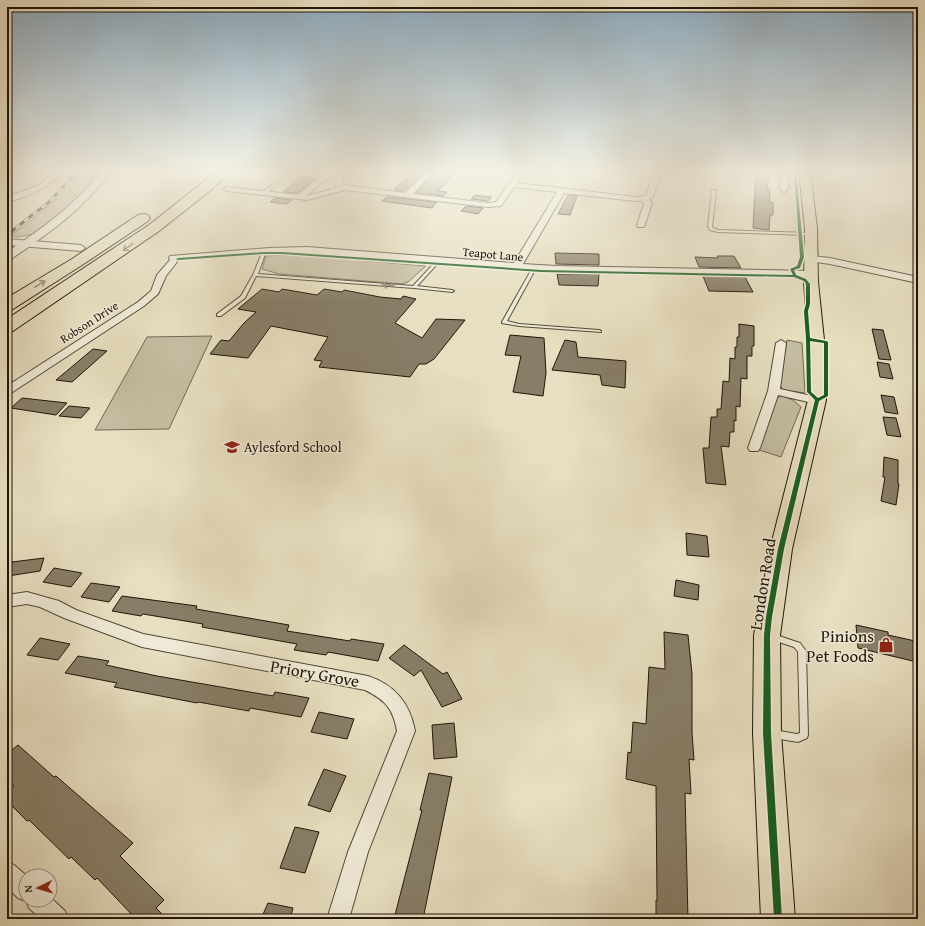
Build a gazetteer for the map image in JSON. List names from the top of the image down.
{
  "streets": {
    "main road": ["London Road"],
    "street": ["Teapot Lane", "Robson Drive", "Priory Grove"]
  },
  "crossings": [
    ["Teapot Lane", "Robson Drive"],
    ["Teapot Lane", "London Road"]
  ],
  "places": {
    "school or university": ["Aylesford School"],
    "shop": ["Pinions Pet Foods"]
  },
  "north": "left"
}
